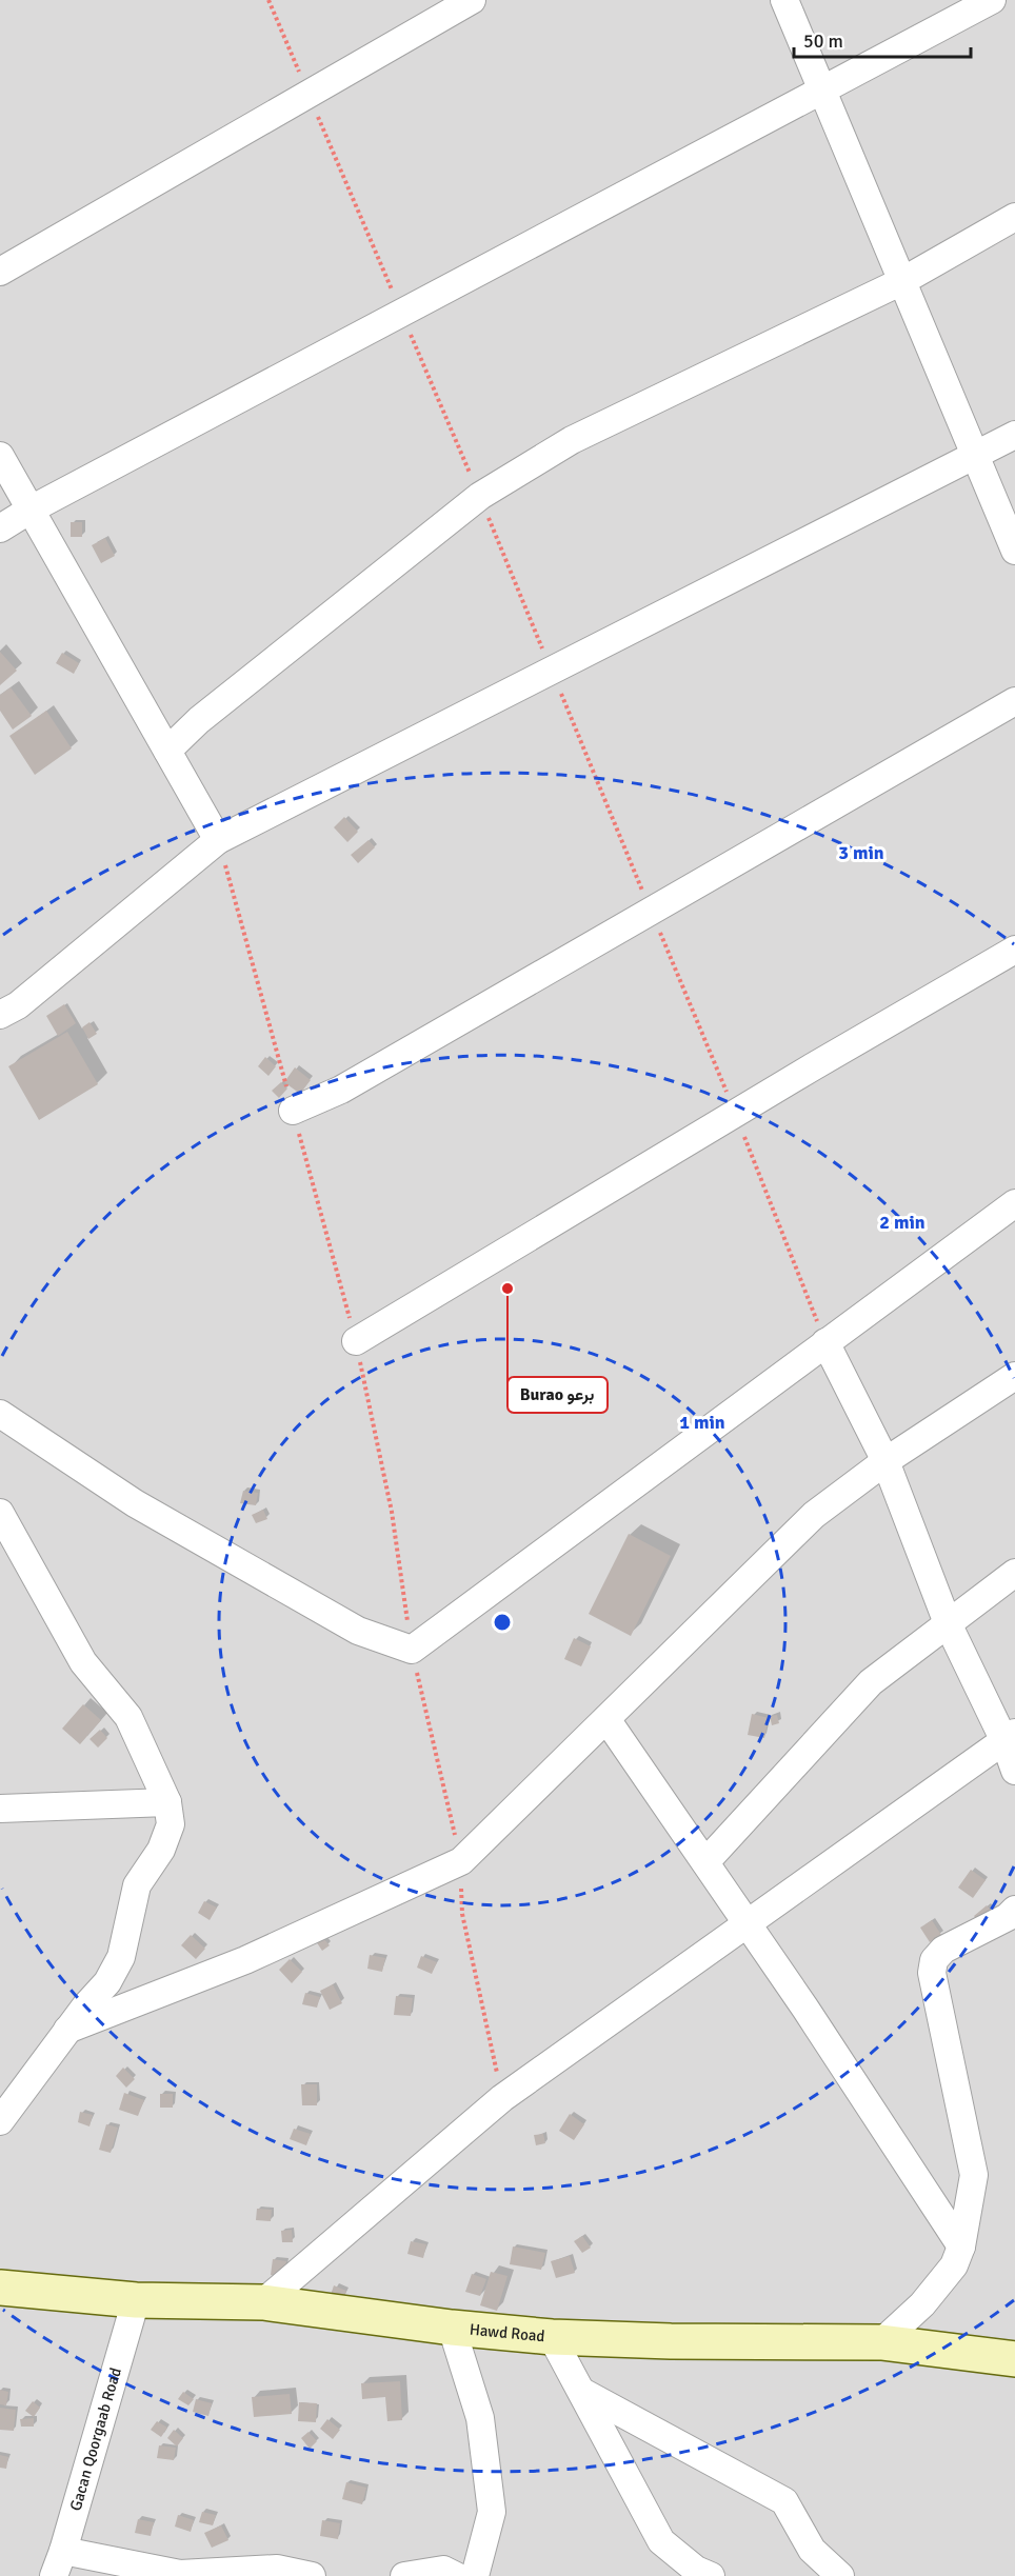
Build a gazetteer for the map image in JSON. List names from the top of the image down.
{
  "streets": {
    "main road": ["Hawd Road"],
    "street": ["Gacan Qoorgaab Road"]
  },
  "crossings": [
    ["Hawd Road", "Gacan Qoorgaab Road"]
  ],
  "places": ["Burao برعو"],
  "scale_bar": "50 m",
  "rings": ["3 min", "2 min", "1 min"]
}
